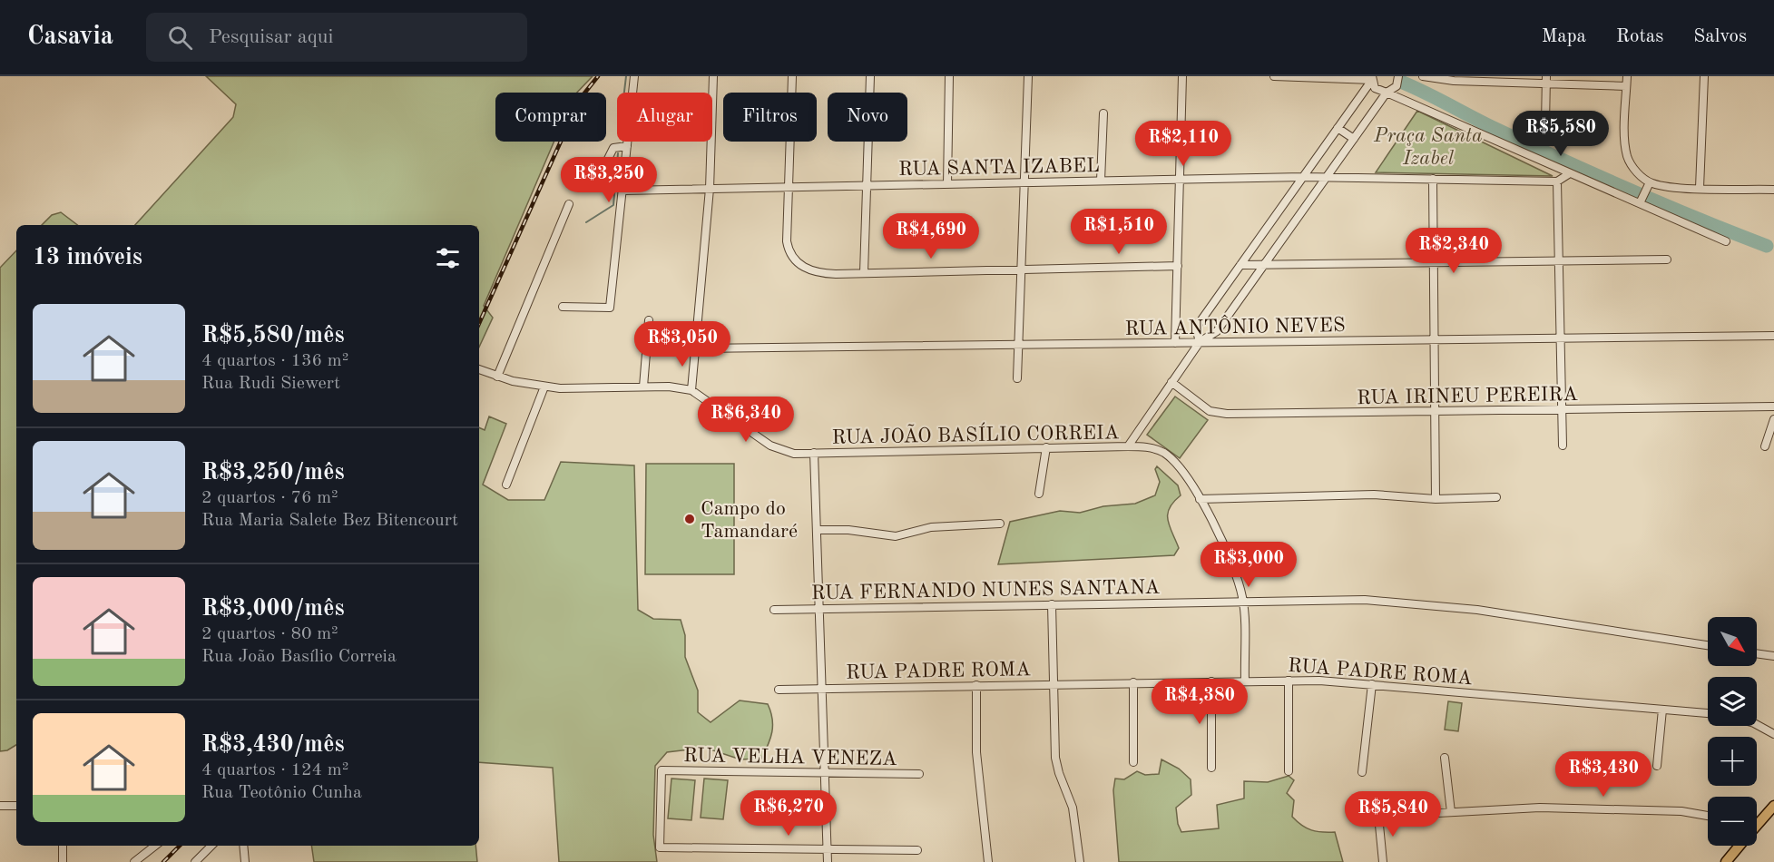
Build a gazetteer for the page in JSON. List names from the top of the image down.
{
  "streets": {
    "street": [
      "RUA SANTA IZABEL",
      "RUA ANTÔNIO NEVES",
      "RUA IRINEU PEREIRA",
      "RUA JOÃO BASÍLIO CORREIA",
      "RUA FERNANDO NUNES SANTANA",
      "RUA PADRE ROMA",
      "RUA VELHA VENEZA"
    ]
  },
  "crossings": [
    ["RUA JOÃO BASÍLIO CORREIA", "RUA FERNANDO NUNES SANTANA"],
    ["RUA JOÃO BASÍLIO CORREIA", "RUA PADRE ROMA"]
  ],
  "parks": ["Praça Santa Izabel"],
  "places": ["Campo do Tamandaré"],
  "north": "bottom right",
  "page": {
    "header": "Casavia",
    "search": "Pesquisar aqui",
    "nav": ["Mapa", "Rotas", "Salvos"],
    "chip": [
      "Comprar",
      "Alugar",
      "Filtros",
      "Novo"
    ],
    "price": [
      "R$5,580",
      "R$2,110",
      "R$3,250",
      "R$1,510",
      "R$4,690",
      "R$2,340",
      "R$3,050",
      "R$6,340",
      "R$3,000",
      "R$4,380",
      "R$3,430",
      "R$6,270",
      "R$5,840"
    ],
    "heading": "13 imóveis",
    "list": [
      {
        "name": "R$5,580/mês",
        "note": "4 quartos · 136 m² · Rua Rudi Siewert"
      },
      {
        "name": "R$3,250/mês",
        "note": "2 quartos · 76 m² · Rua Maria Salete Bez Bitencourt"
      },
      {
        "name": "R$3,000/mês",
        "note": "2 quartos · 80 m² · Rua João Basílio Correia"
      },
      {
        "name": "R$3,430/mês",
        "note": "4 quartos · 124 m² · Rua Teotônio Cunha"
      }
    ],
    "map_buttons": ["+", "−"]
  }
}
